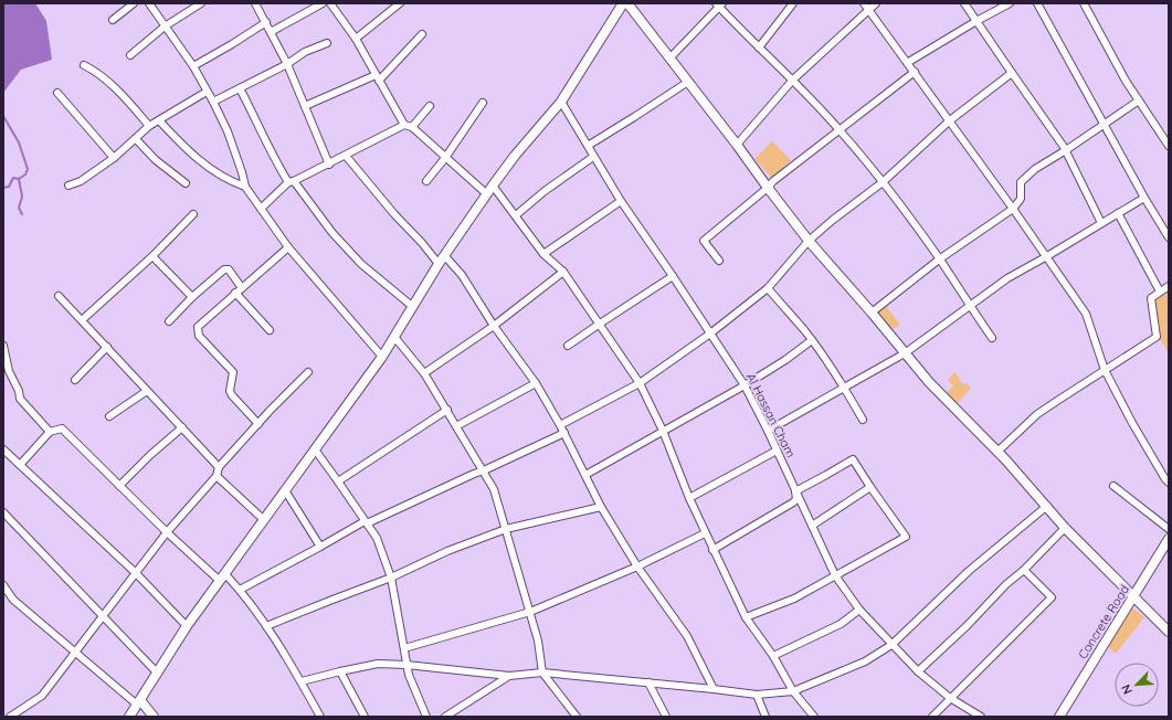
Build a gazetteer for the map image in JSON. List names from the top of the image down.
{
  "streets": {
    "street": ["Al Hassan Cham", "Concrete Road"]
  },
  "north": "bottom left"
}
